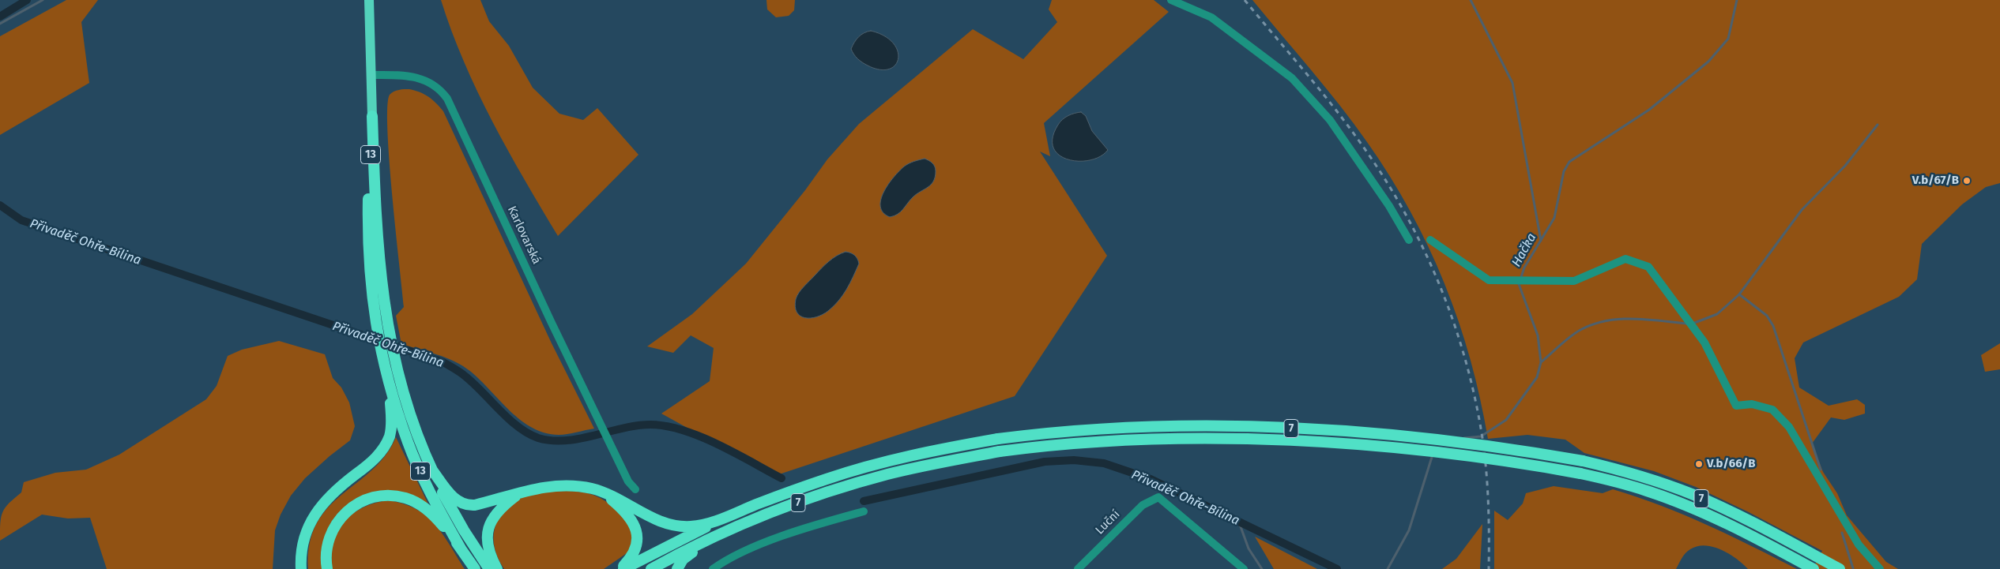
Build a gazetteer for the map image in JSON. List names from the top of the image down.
{
  "streets": {
    "highway": ["13", "7"],
    "street": ["Karlovarská", "Luční"]
  },
  "crossings": [
    ["13", "Karlovarská"]
  ],
  "water": ["Přivaděč Ohře-Bílina", "Hačka"],
  "places": ["V.b/67/B", "V.b/66/B"]
}
